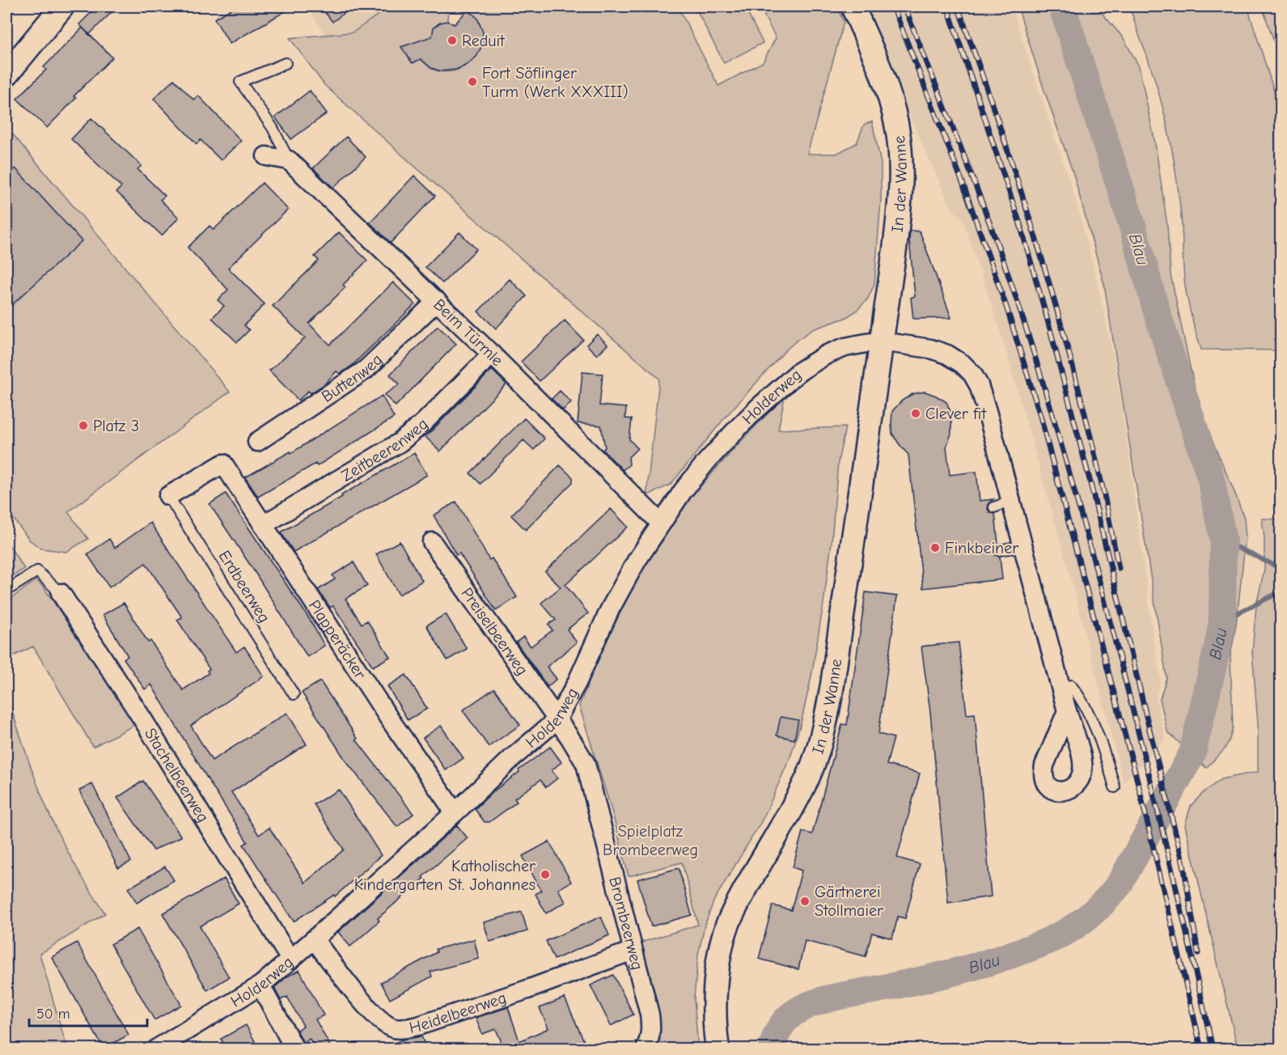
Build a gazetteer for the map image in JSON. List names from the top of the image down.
{
  "streets": {
    "street": [
      "In der Wanne",
      "Beim Türmle",
      "Buttenweg",
      "Holderweg",
      "Zeitbeerenweg",
      "Preiselbeerweg",
      "Plapperäcker",
      "Stachelbeerweg",
      "Brombeerweg",
      "Heidelbeerweg"
    ],
    "lane": ["Erdbeerweg"]
  },
  "crossings": [
    ["In der Wanne", "Holderweg"],
    ["Beim Türmle", "Buttenweg"],
    ["Beim Türmle", "Holderweg"],
    ["Beim Türmle", "Zeitbeerenweg"],
    ["Holderweg", "Preiselbeerweg"],
    ["Holderweg", "Plapperäcker"],
    ["Holderweg", "Stachelbeerweg"],
    ["Holderweg", "Brombeerweg"],
    ["Holderweg", "Heidelbeerweg"],
    ["Zeitbeerenweg", "Plapperäcker"],
    ["Erdbeerweg", "Plapperäcker"],
    ["Preiselbeerweg", "Brombeerweg"],
    ["Brombeerweg", "Heidelbeerweg"]
  ],
  "water": ["Blau"],
  "parks": ["Spielplatz Brombeerweg"],
  "places": [
    "Reduit",
    "Fort Söflinger Turm (Werk XXXIII)",
    "Clever fit",
    "Platz 3",
    "Finkbeiner",
    "Katholischer Kindergarten St. Johannes",
    "Gärtnerei Stollmaier"
  ],
  "scale_bar": "50 m"
}
